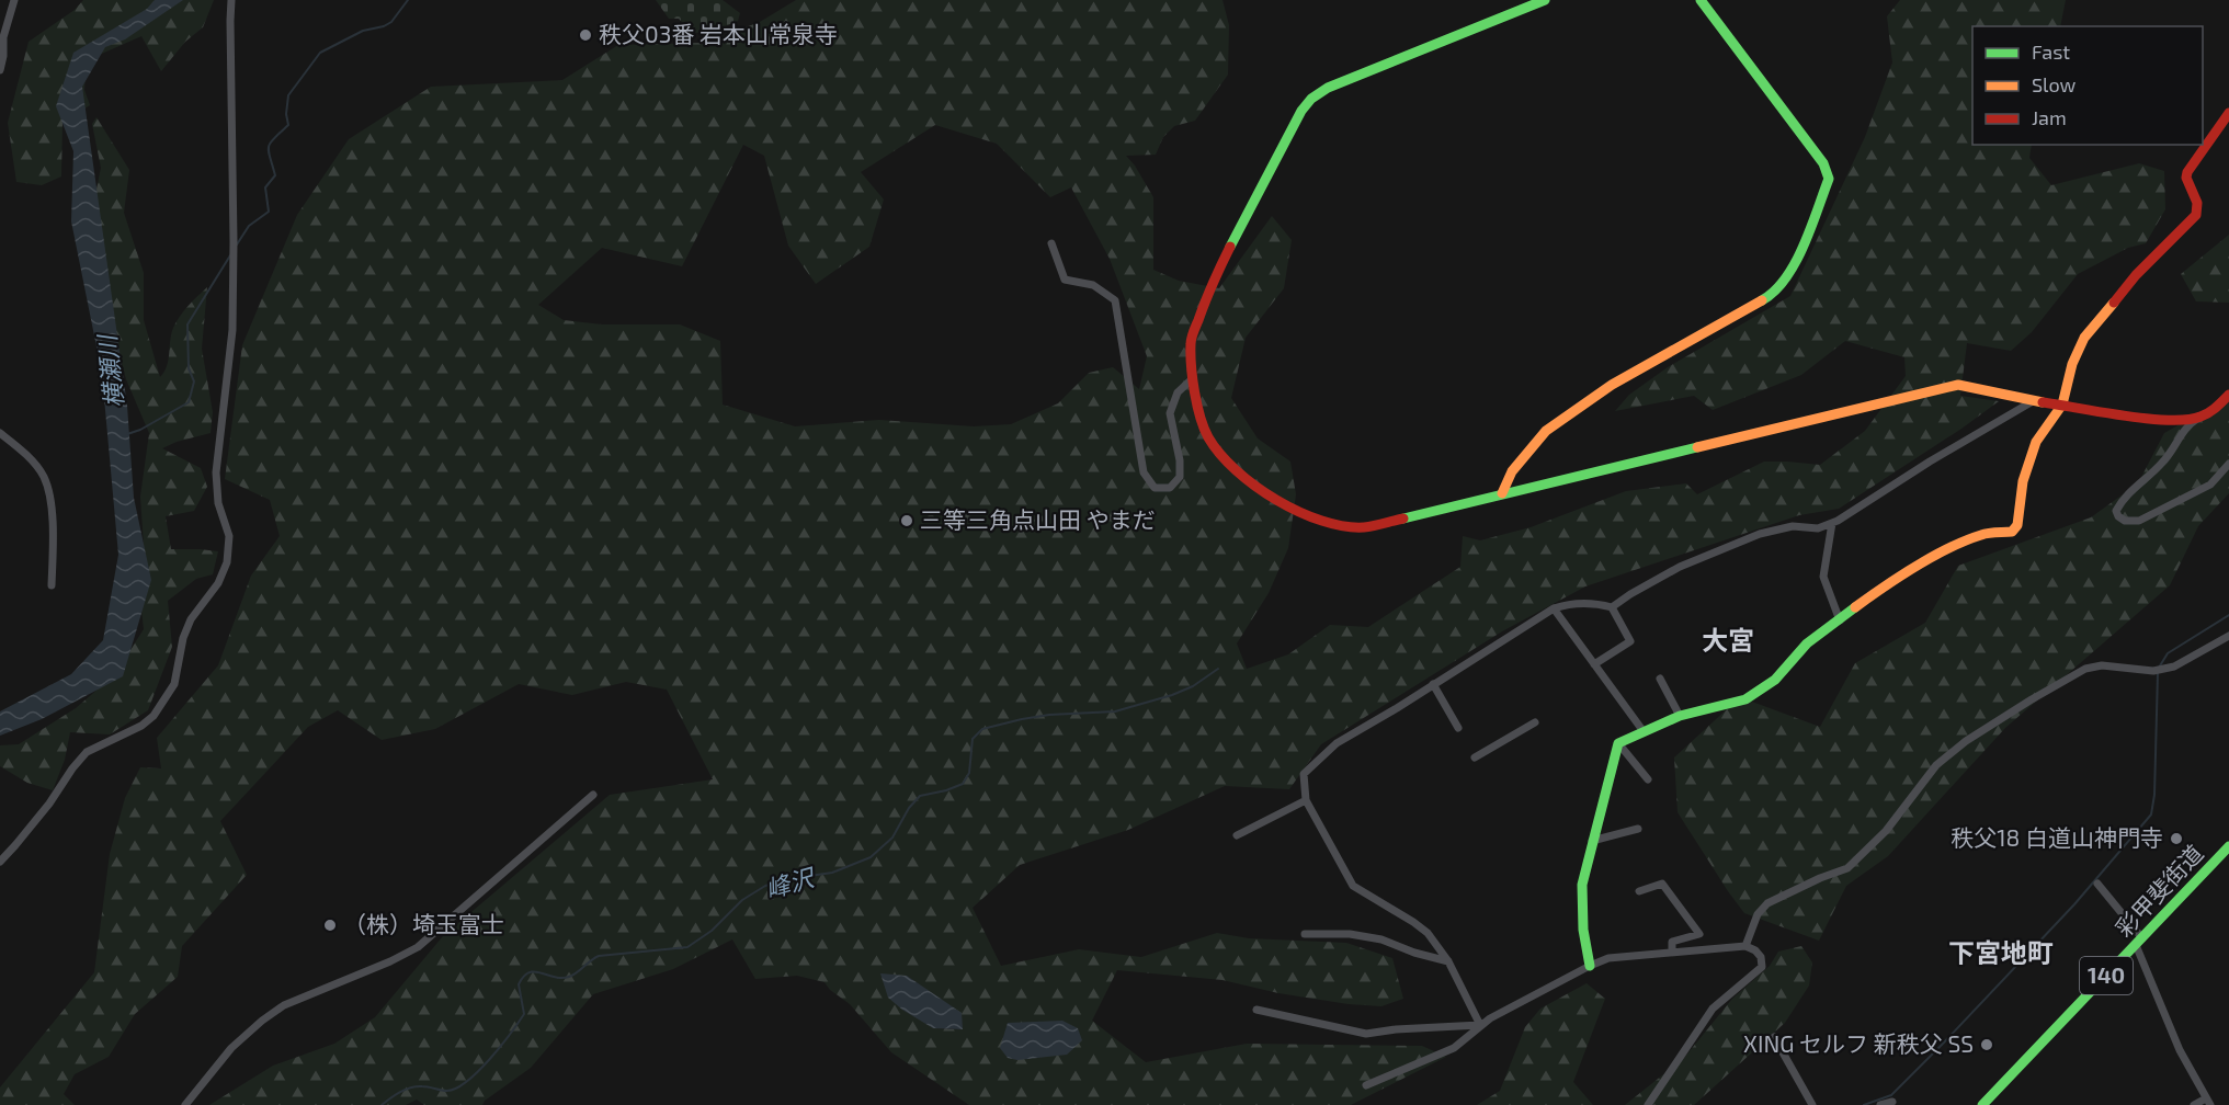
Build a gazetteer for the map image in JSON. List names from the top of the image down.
{
  "streets": {
    "main road": ["彩甲斐街道", "140"]
  },
  "districts": ["大宮", "下宮地町"],
  "water": ["横瀬川", "峰沢"],
  "places": [
    "秩父03番 岩本山常泉寺",
    "三等三角点山田 やまだ",
    "秩父18 白道山神門寺",
    "（株）埼玉富士",
    "XING セルフ 新秩父 SS"
  ],
  "legend": ["Fast", "Slow", "Jam"]
}
